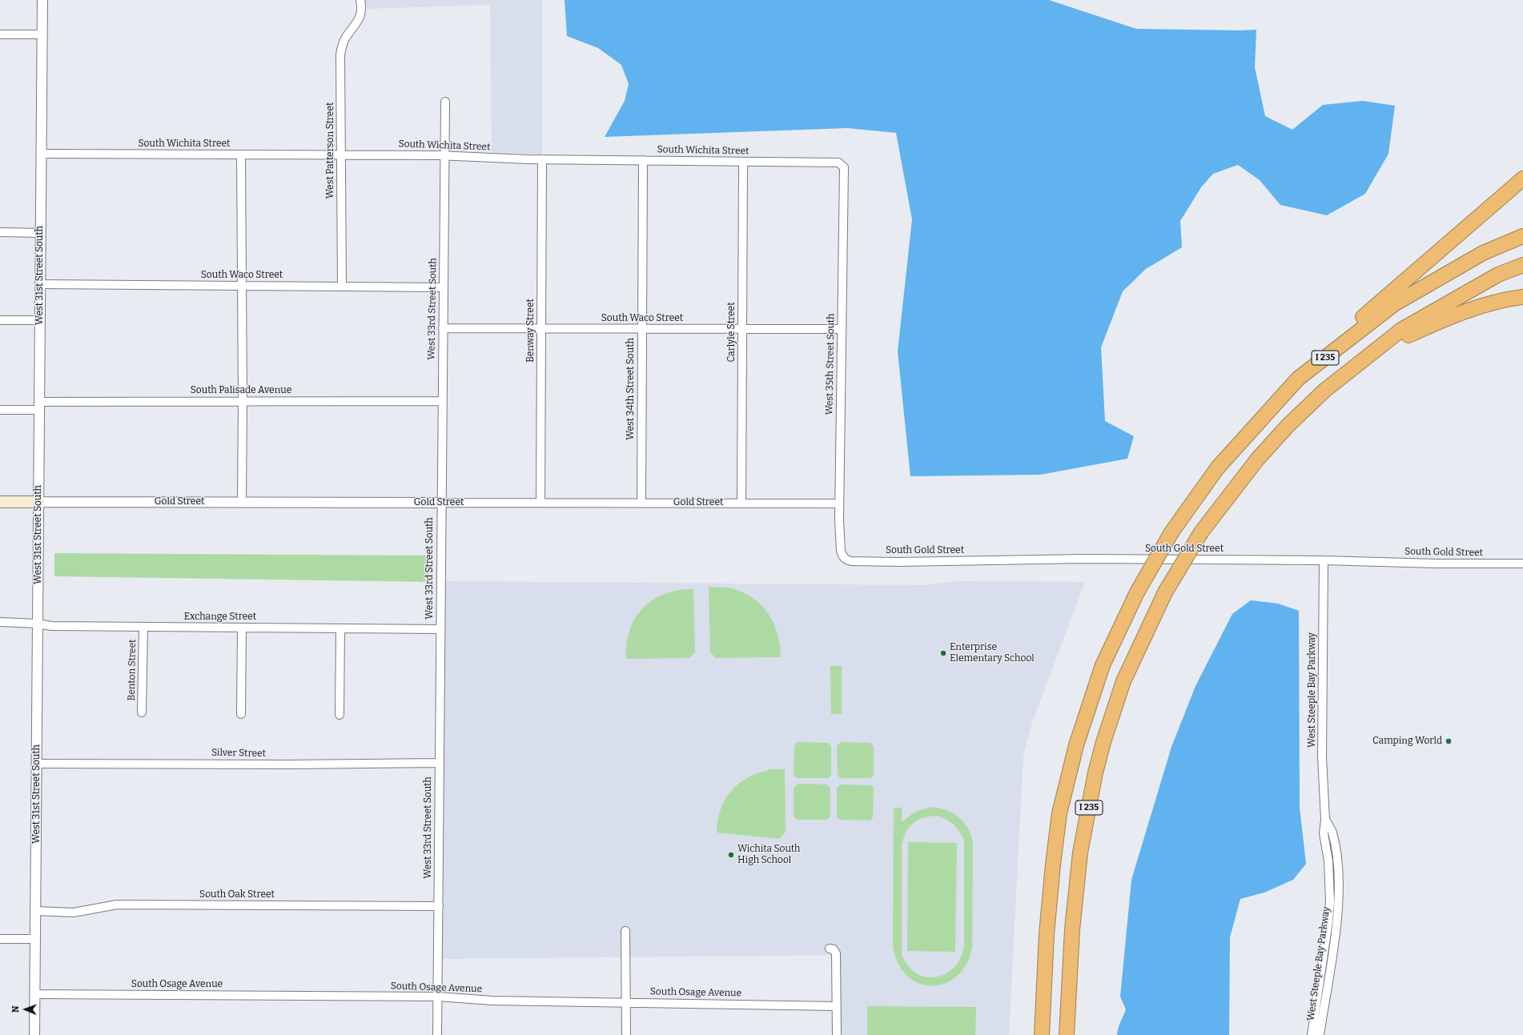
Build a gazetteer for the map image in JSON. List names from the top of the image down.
{
  "streets": {
    "highway": ["I 235"],
    "street": [
      "South Wichita Street",
      "West Patterson Street",
      "West 31st Street South",
      "South Waco Street",
      "West 33rd Street South",
      "Benway Street",
      "Carlyle Street",
      "West 35th Street South",
      "West 34th Street South",
      "South Palisade Avenue",
      "Gold Street",
      "South Gold Street",
      "Exchange Street",
      "Benton Street",
      "West Steeple Bay Parkway",
      "Silver Street",
      "South Oak Street",
      "South Osage Avenue"
    ]
  },
  "crossings": [
    ["South Wichita Street", "West Patterson Street"],
    ["South Wichita Street", "West 31st Street South"],
    ["South Wichita Street", "West 33rd Street South"],
    ["South Wichita Street", "Benway Street"],
    ["South Wichita Street", "Carlyle Street"],
    ["South Wichita Street", "West 35th Street South"],
    ["South Wichita Street", "West 34th Street South"],
    ["West Patterson Street", "South Waco Street"],
    ["West 31st Street South", "South Waco Street"],
    ["West 31st Street South", "South Palisade Avenue"],
    ["West 31st Street South", "Gold Street"],
    ["West 31st Street South", "Exchange Street"],
    ["West 31st Street South", "Silver Street"],
    ["West 31st Street South", "South Oak Street"],
    ["West 31st Street South", "South Osage Avenue"],
    ["South Waco Street", "West 33rd Street South"],
    ["South Waco Street", "Benway Street"],
    ["South Waco Street", "Carlyle Street"],
    ["South Waco Street", "West 35th Street South"],
    ["South Waco Street", "West 34th Street South"],
    ["West 33rd Street South", "South Palisade Avenue"],
    ["West 33rd Street South", "Gold Street"],
    ["West 33rd Street South", "Exchange Street"],
    ["West 33rd Street South", "Silver Street"],
    ["West 33rd Street South", "South Oak Street"],
    ["West 33rd Street South", "South Osage Avenue"],
    ["Benway Street", "Gold Street"],
    ["Carlyle Street", "Gold Street"],
    ["West 35th Street South", "Gold Street"],
    ["West 35th Street South", "South Gold Street"],
    ["West 34th Street South", "Gold Street"],
    ["South Gold Street", "West Steeple Bay Parkway"],
    ["Exchange Street", "Benton Street"]
  ],
  "places": ["Enterprise Elementary School", "Camping World", "Wichita South High School"],
  "north": "left"
}
